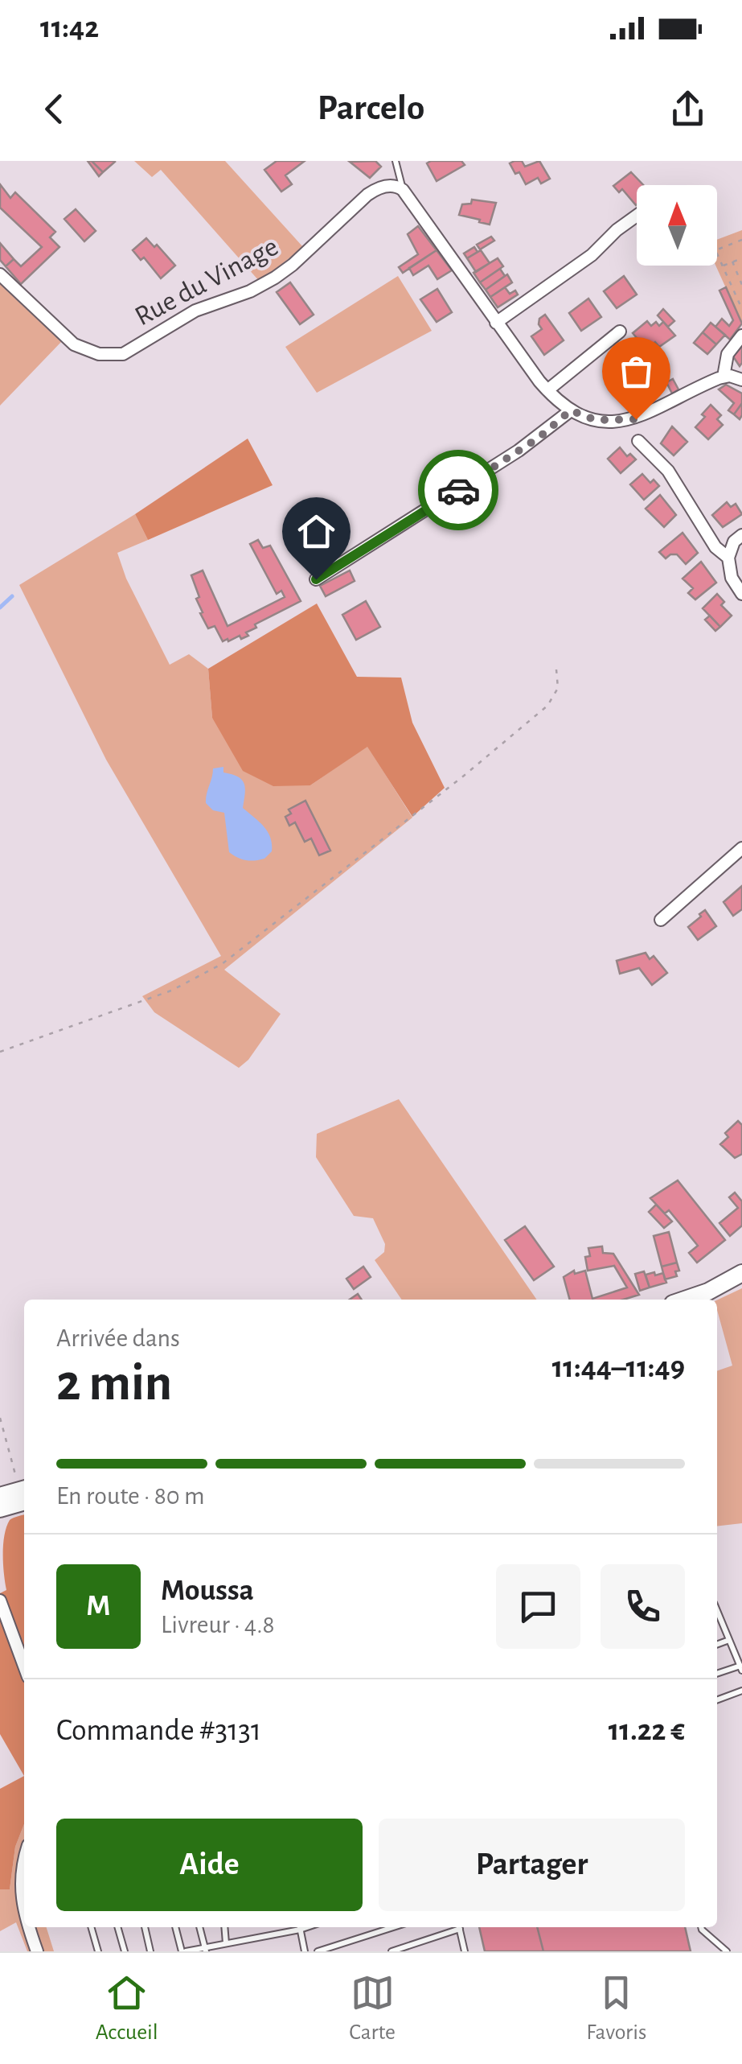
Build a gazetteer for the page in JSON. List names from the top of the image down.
{
  "streets": {
    "street": ["Rue du Vinage"]
  },
  "north": "top",
  "page": {
    "status": "11:42",
    "header": "Parcelo",
    "heading": ["2 min", "Arrivée dans", "11:44–11:49"],
    "panel": [
      "Moussa",
      "Livreur · 4.8",
      "Commande #3131",
      "11.22 €"
    ],
    "bar": "En route · 80 m",
    "round": "M",
    "buttons": ["Aide", "Partager"],
    "tabs": ["Accueil", "Carte", "Favoris"]
  }
}
